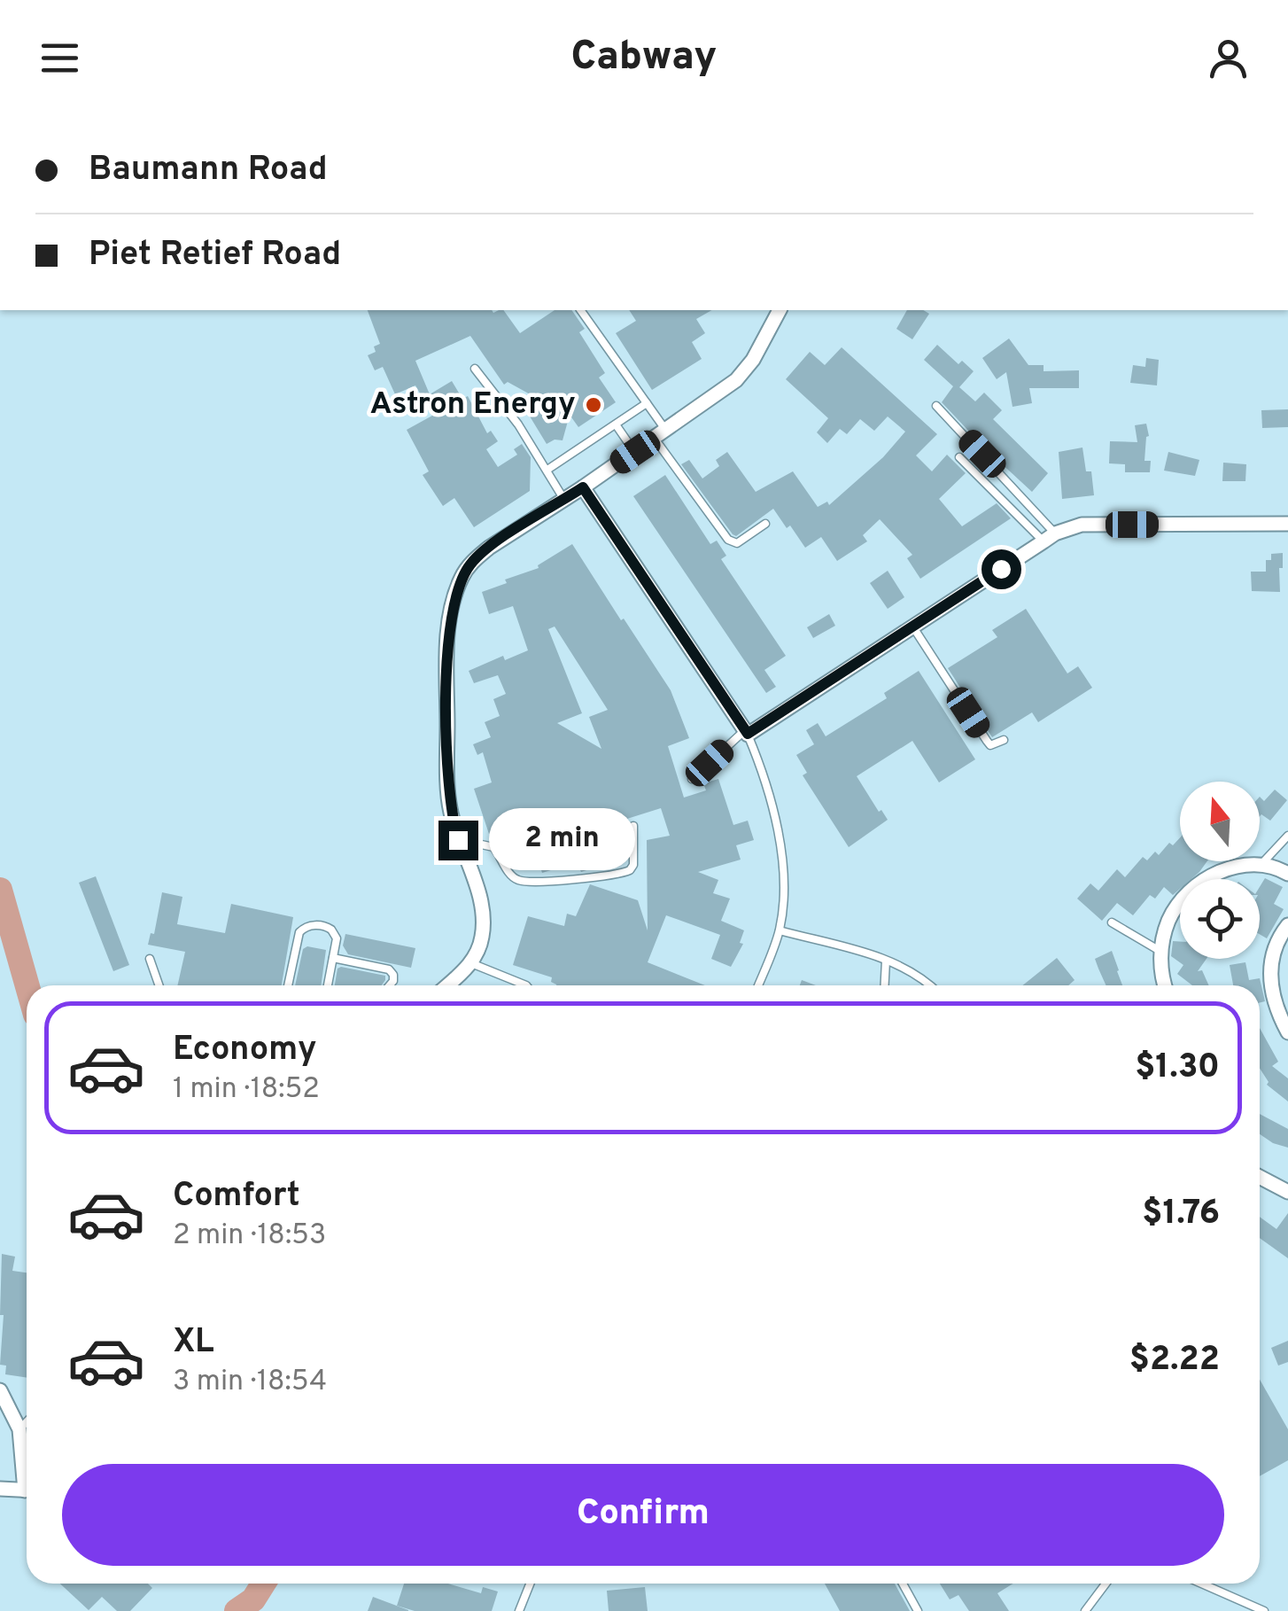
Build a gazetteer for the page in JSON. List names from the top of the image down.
{
  "places": ["Astron Energy"],
  "north": "top",
  "page": {
    "header": "Cabway",
    "banner": ["Baumann Road", "Piet Retief Road"],
    "bubble": "2 min",
    "list": [
      {
        "name": "Economy",
        "note": "1 min · 18:52",
        "value": "$1.30"
      },
      {
        "name": "Comfort",
        "note": "2 min · 18:53",
        "value": "$1.76"
      },
      {
        "name": "XL",
        "note": "3 min · 18:54",
        "value": "$2.22"
      }
    ],
    "buttons": "Confirm"
  }
}
